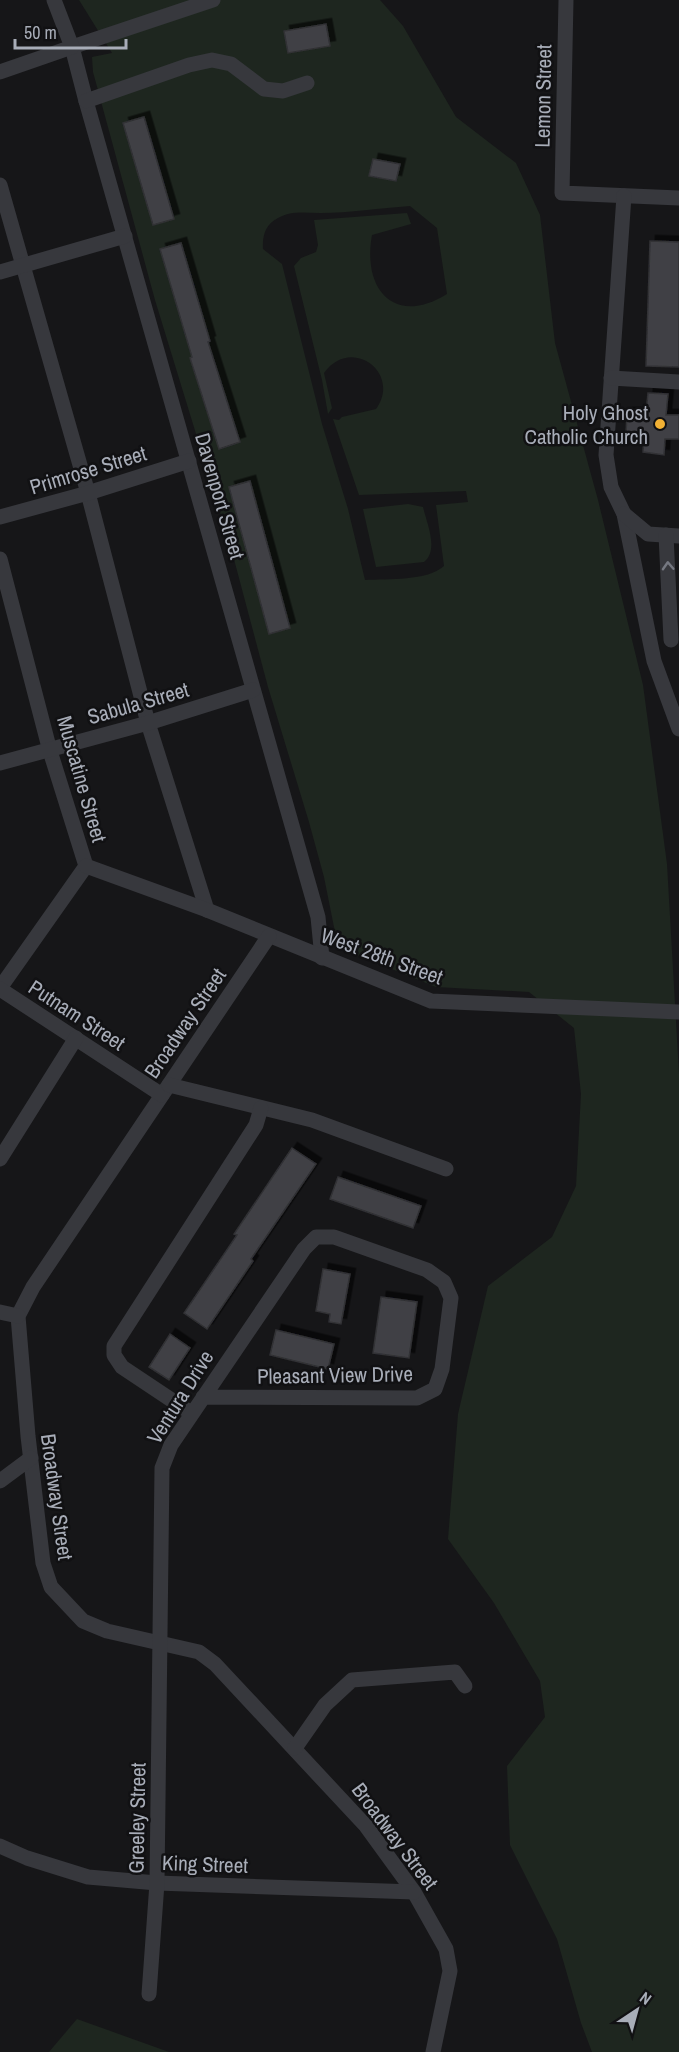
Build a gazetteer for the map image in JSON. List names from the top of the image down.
{
  "streets": {
    "street": [
      "Lemon Street",
      "Primrose Street",
      "Davenport Street",
      "Sabula Street",
      "Muscatine Street",
      "West 28th Street",
      "Putnam Street",
      "Broadway Street",
      "Pleasant View Drive",
      "Ventura Drive",
      "Greeley Street",
      "King Street"
    ]
  },
  "crossings": [
    ["Primrose Street", "Davenport Street"],
    ["Davenport Street", "Sabula Street"],
    ["Davenport Street", "West 28th Street"],
    ["Sabula Street", "Muscatine Street"],
    ["Muscatine Street", "West 28th Street"],
    ["Muscatine Street", "Putnam Street"],
    ["West 28th Street", "Broadway Street"],
    ["Putnam Street", "Broadway Street"],
    ["Broadway Street", "Ventura Drive"],
    ["Broadway Street", "Greeley Street"],
    ["Broadway Street", "King Street"],
    ["Pleasant View Drive", "Ventura Drive"],
    ["Ventura Drive", "Greeley Street"],
    ["Greeley Street", "King Street"]
  ],
  "places": ["Holy Ghost Catholic Church"],
  "scale_bar": "50 m",
  "north": "top right"
}
